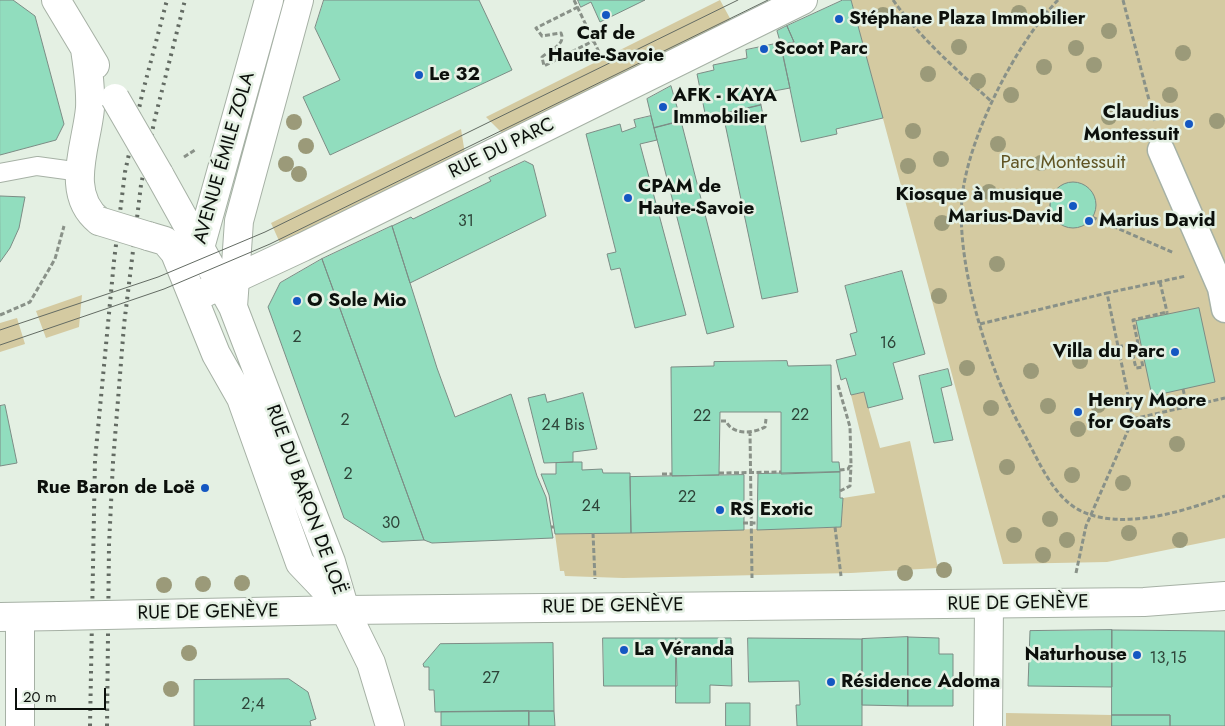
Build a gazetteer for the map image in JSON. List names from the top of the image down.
{
  "streets": {
    "street": [
      "RUE DU PARC",
      "AVENUE ÉMILE ZOLA",
      "RUE DU BARON DE LOË",
      "RUE DE GENÈVE"
    ]
  },
  "crossings": [
    ["RUE DU PARC", "AVENUE ÉMILE ZOLA"],
    ["RUE DU PARC", "RUE DU BARON DE LOË"],
    ["AVENUE ÉMILE ZOLA", "RUE DU BARON DE LOË"],
    ["RUE DU BARON DE LOË", "RUE DE GENÈVE"]
  ],
  "parks": ["Parc Montessuit"],
  "places": [
    "Caf de Haute-Savoie",
    "Stéphane Plaza Immobilier",
    "Scoot Parc",
    "Le 32",
    "AFK - KAYA Immobilier",
    "Claudius Montessuit",
    "CPAM de Haute-Savoie",
    "Kiosque à musique Marius-David",
    "Marius David",
    "O Sole Mio",
    "Villa du Parc",
    "Henry Moore for Goats",
    "Rue Baron de Loë",
    "RS Exotic",
    "La Véranda",
    "Naturhouse",
    "Résidence Adoma"
  ],
  "house_numbers": [
    "31",
    "2",
    "16",
    "22",
    "22",
    "2",
    "24 Bis",
    "2",
    "22",
    "24",
    "30",
    "13,15",
    "27",
    "2;4"
  ],
  "scale_bar": "20 m"
}
